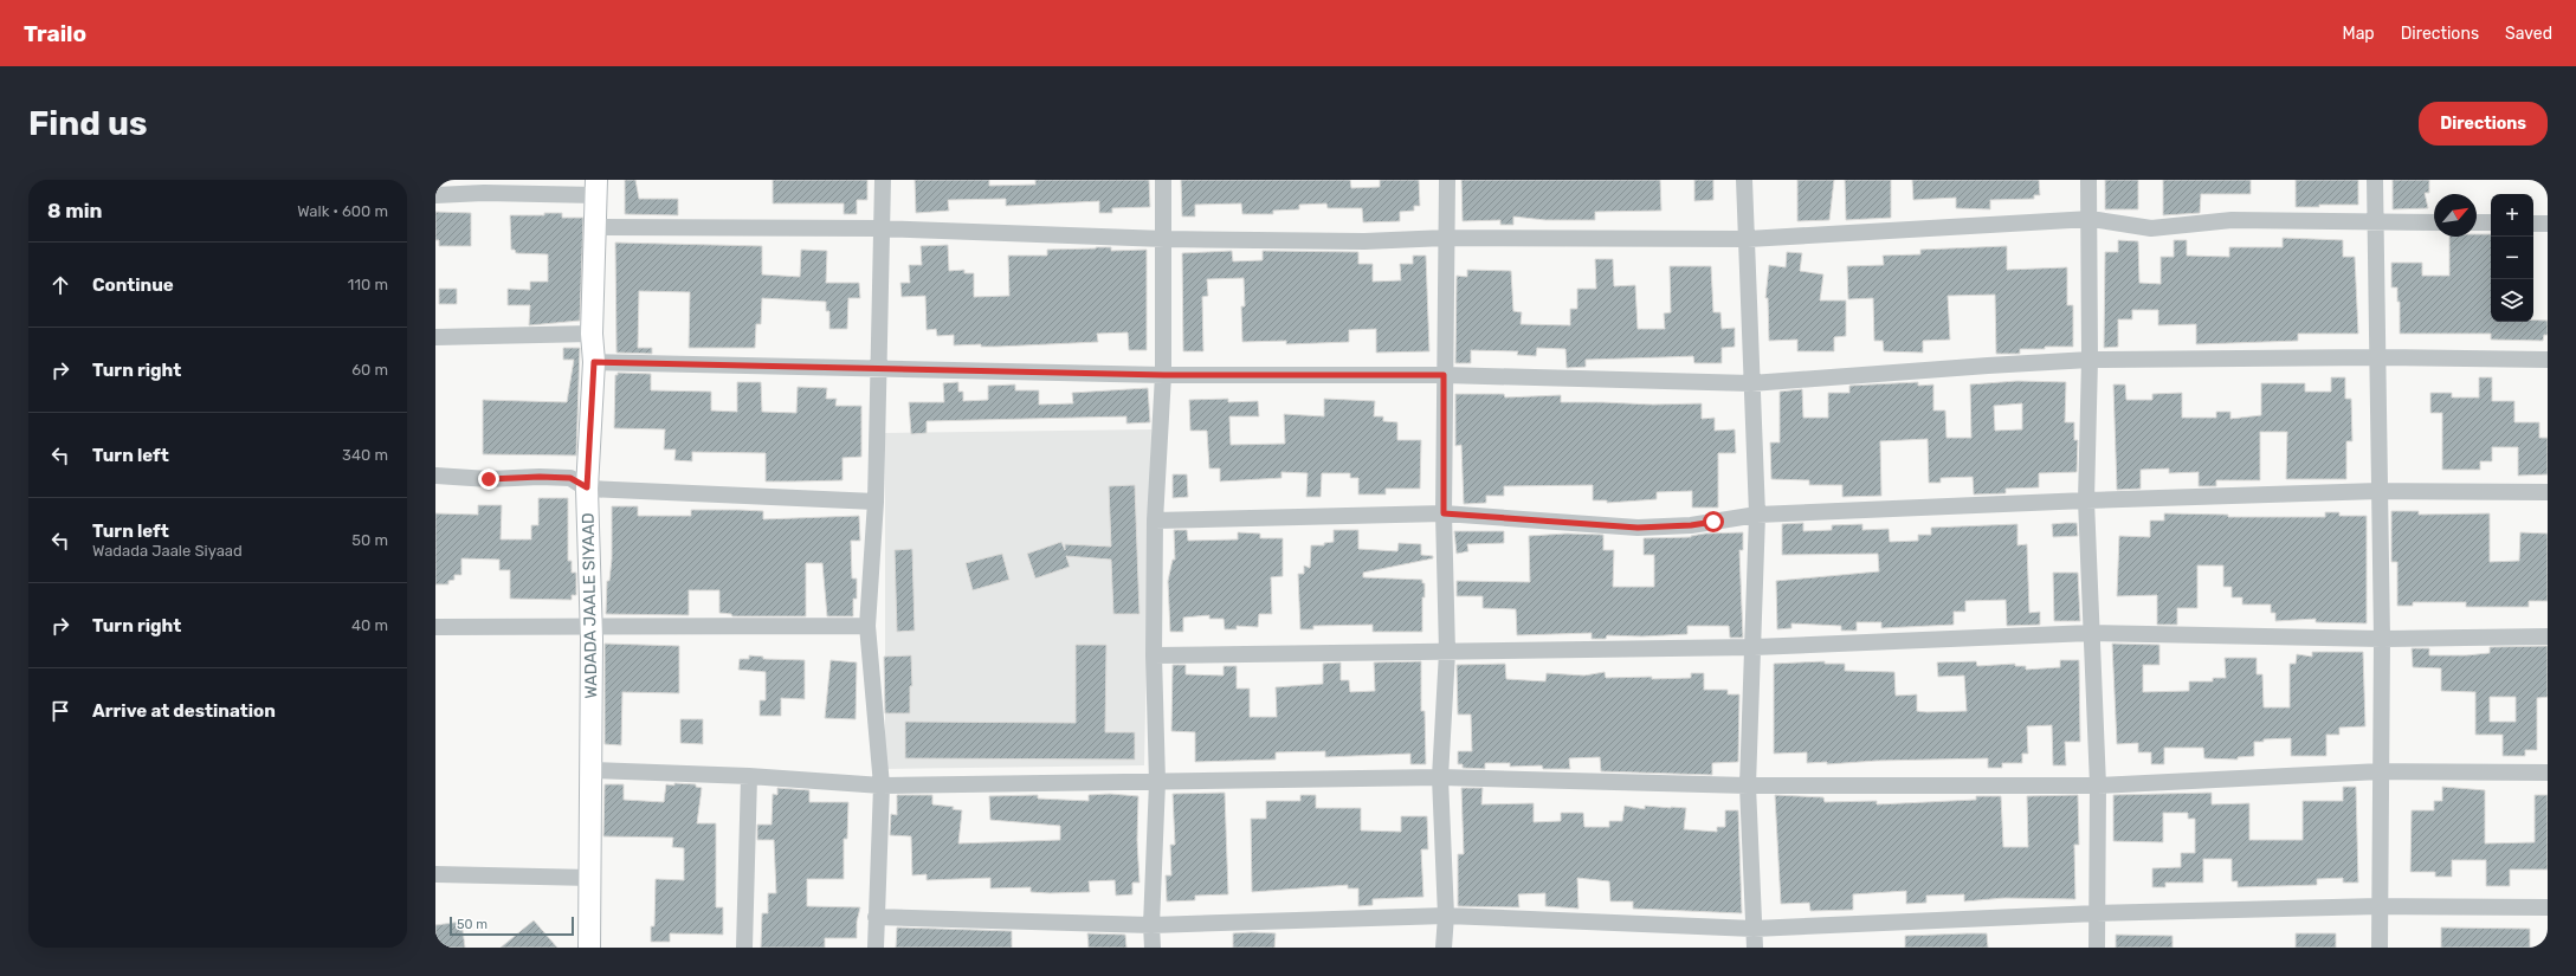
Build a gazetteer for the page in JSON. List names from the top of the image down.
{
  "streets": {
    "main road": ["WADADA JAALE SIYAAD"]
  },
  "scale_bar": "50 m",
  "north": "top right",
  "page": {
    "header": "Trailo",
    "nav": ["Map", "Directions", "Saved"],
    "buttons": "Directions",
    "title": "Find us",
    "heading": ["8 min", "Walk · 600 m"],
    "map_buttons": ["+", "−"],
    "list": [
      ["Continue", "110 m"],
      ["Turn right", "60 m"],
      ["Turn left", "340 m"],
      ["Turn left", "Wadada Jaale Siyaad", "50 m"],
      ["Turn right", "40 m"],
      "Arrive at destination"
    ],
    "scale": "50 m"
  }
}
